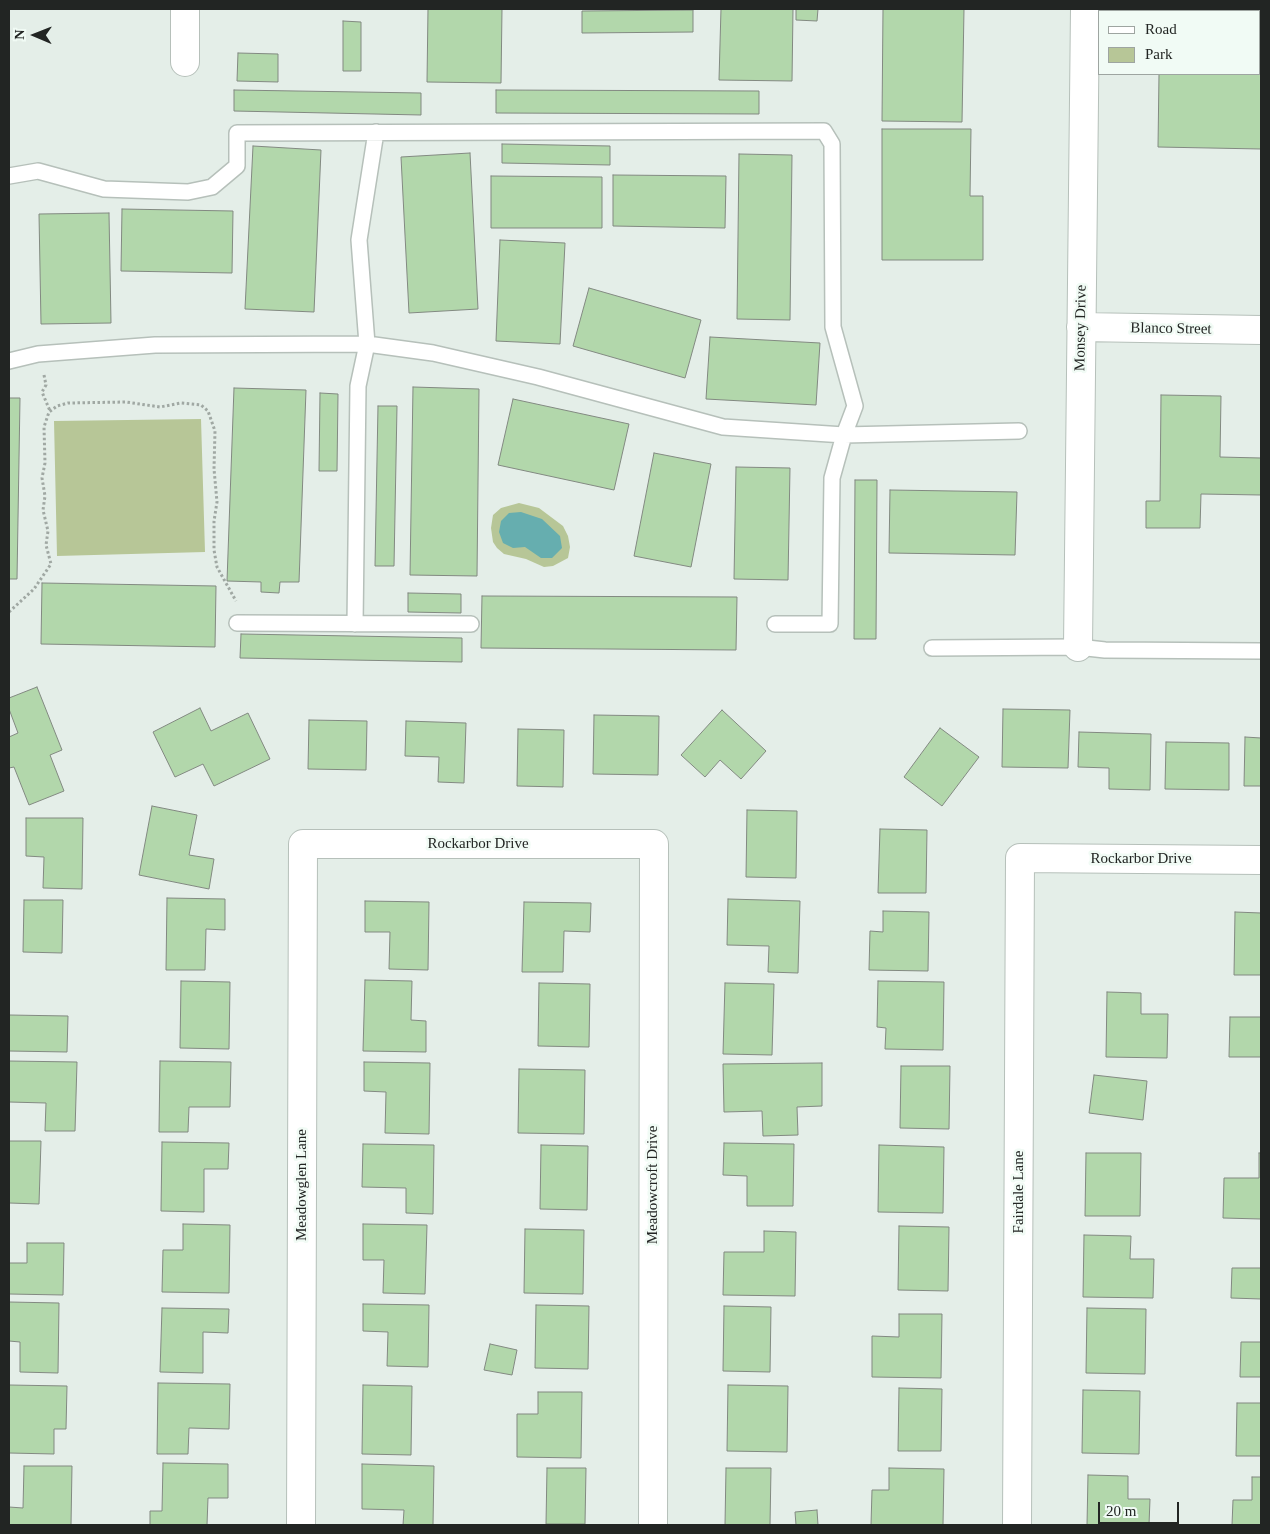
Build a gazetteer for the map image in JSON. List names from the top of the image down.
{
  "streets": {
    "street": [
      "Monsey Drive",
      "Blanco Street",
      "Rockarbor Drive",
      "Meadowglen Lane",
      "Meadowcroft Drive",
      "Fairdale Lane"
    ]
  },
  "crossings": [
    ["Monsey Drive", "Blanco Street"],
    ["Rockarbor Drive", "Meadowglen Lane"],
    ["Rockarbor Drive", "Meadowcroft Drive"],
    ["Rockarbor Drive", "Fairdale Lane"]
  ],
  "legend": ["Road", "Park"],
  "scale_bar": "20 m",
  "north": "left"
}
